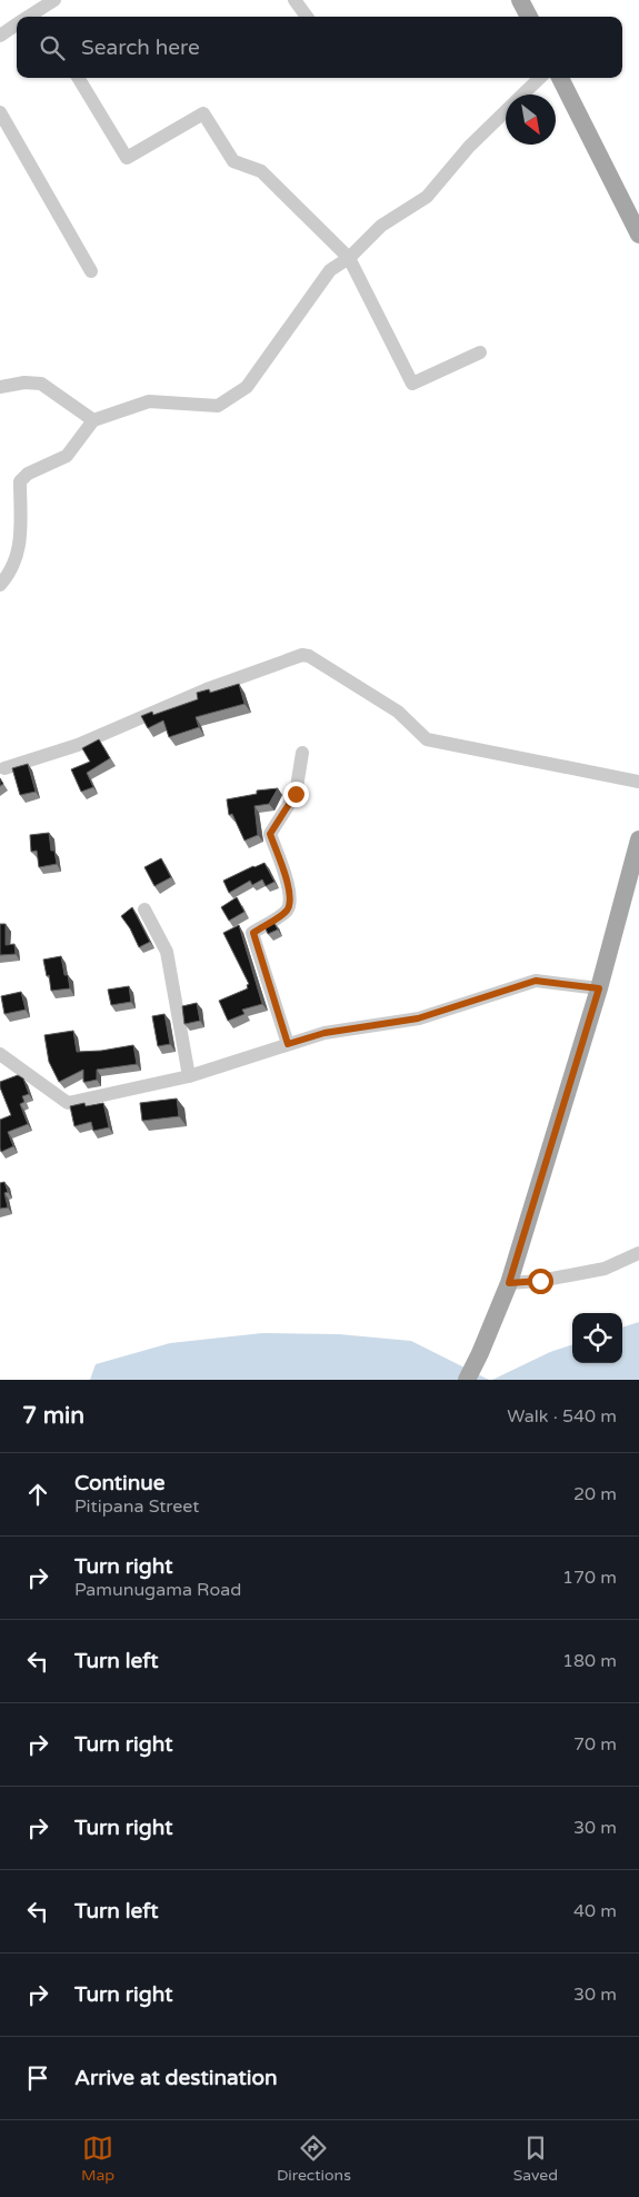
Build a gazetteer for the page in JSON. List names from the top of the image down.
{
  "north": "bottom right",
  "page": {
    "search": "Search here",
    "heading": ["7 min", "Walk · 540 m"],
    "list": [
      ["Continue", "Pitipana Street", "20 m"],
      ["Turn right", "Pamunugama Road", "170 m"],
      ["Turn left", "180 m"],
      ["Turn right", "70 m"],
      ["Turn right", "30 m"],
      ["Turn left", "40 m"],
      ["Turn right", "30 m"],
      "Arrive at destination"
    ],
    "nav": ["Map", "Directions", "Saved"]
  }
}
